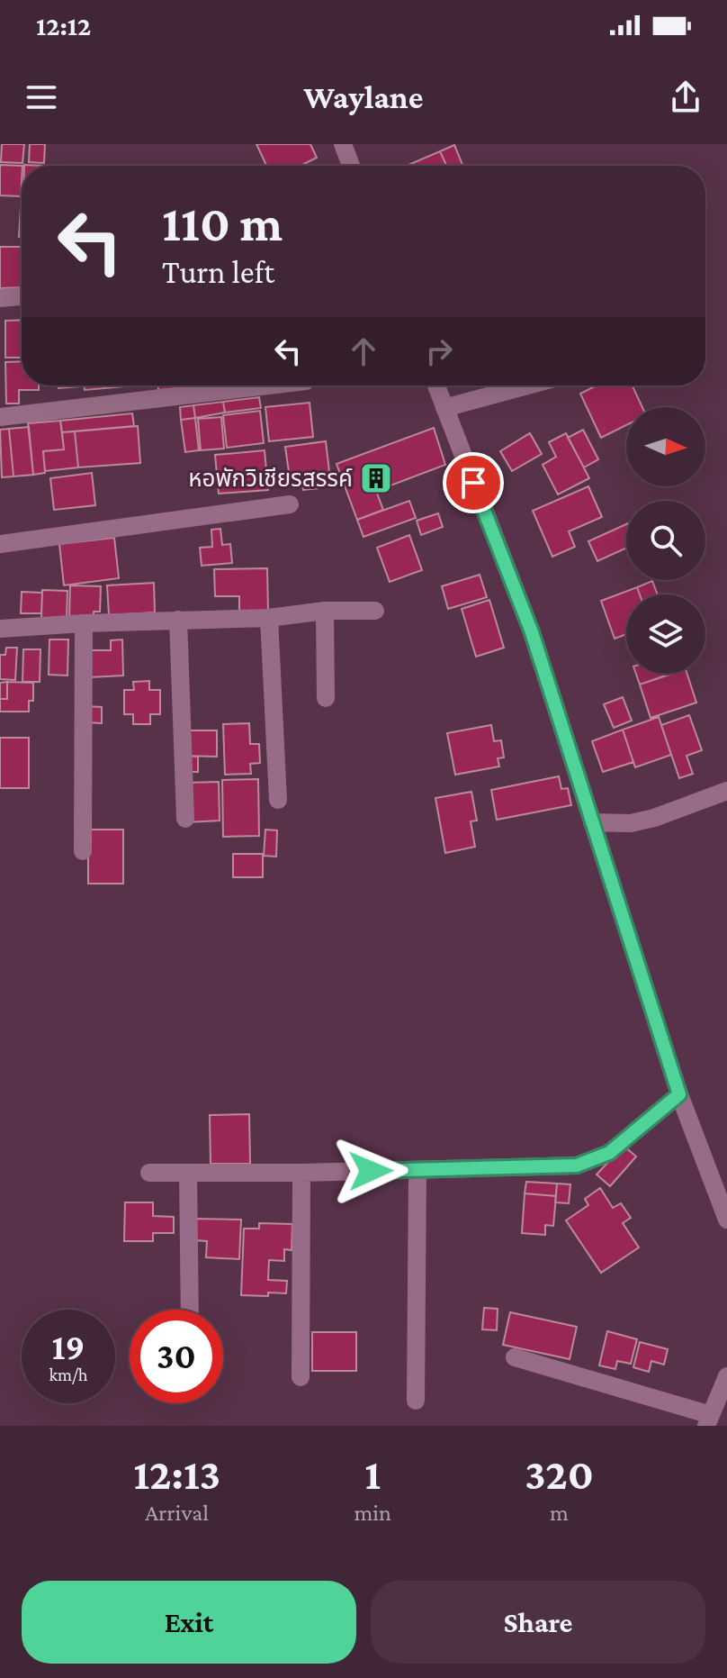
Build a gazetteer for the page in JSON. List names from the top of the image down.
{
  "places": {
    "building": ["หอพักวิเชียรสรรค์"]
  },
  "north": "right",
  "page": {
    "status": "12:12",
    "header": "Waylane",
    "turn": ["110 m", "Turn left"],
    "speed": "19 km/h",
    "limit": "30",
    "eta": [
      "12:13",
      "Arrival",
      "1",
      "min",
      "320",
      "m"
    ],
    "buttons": ["Exit", "Share"]
  }
}
